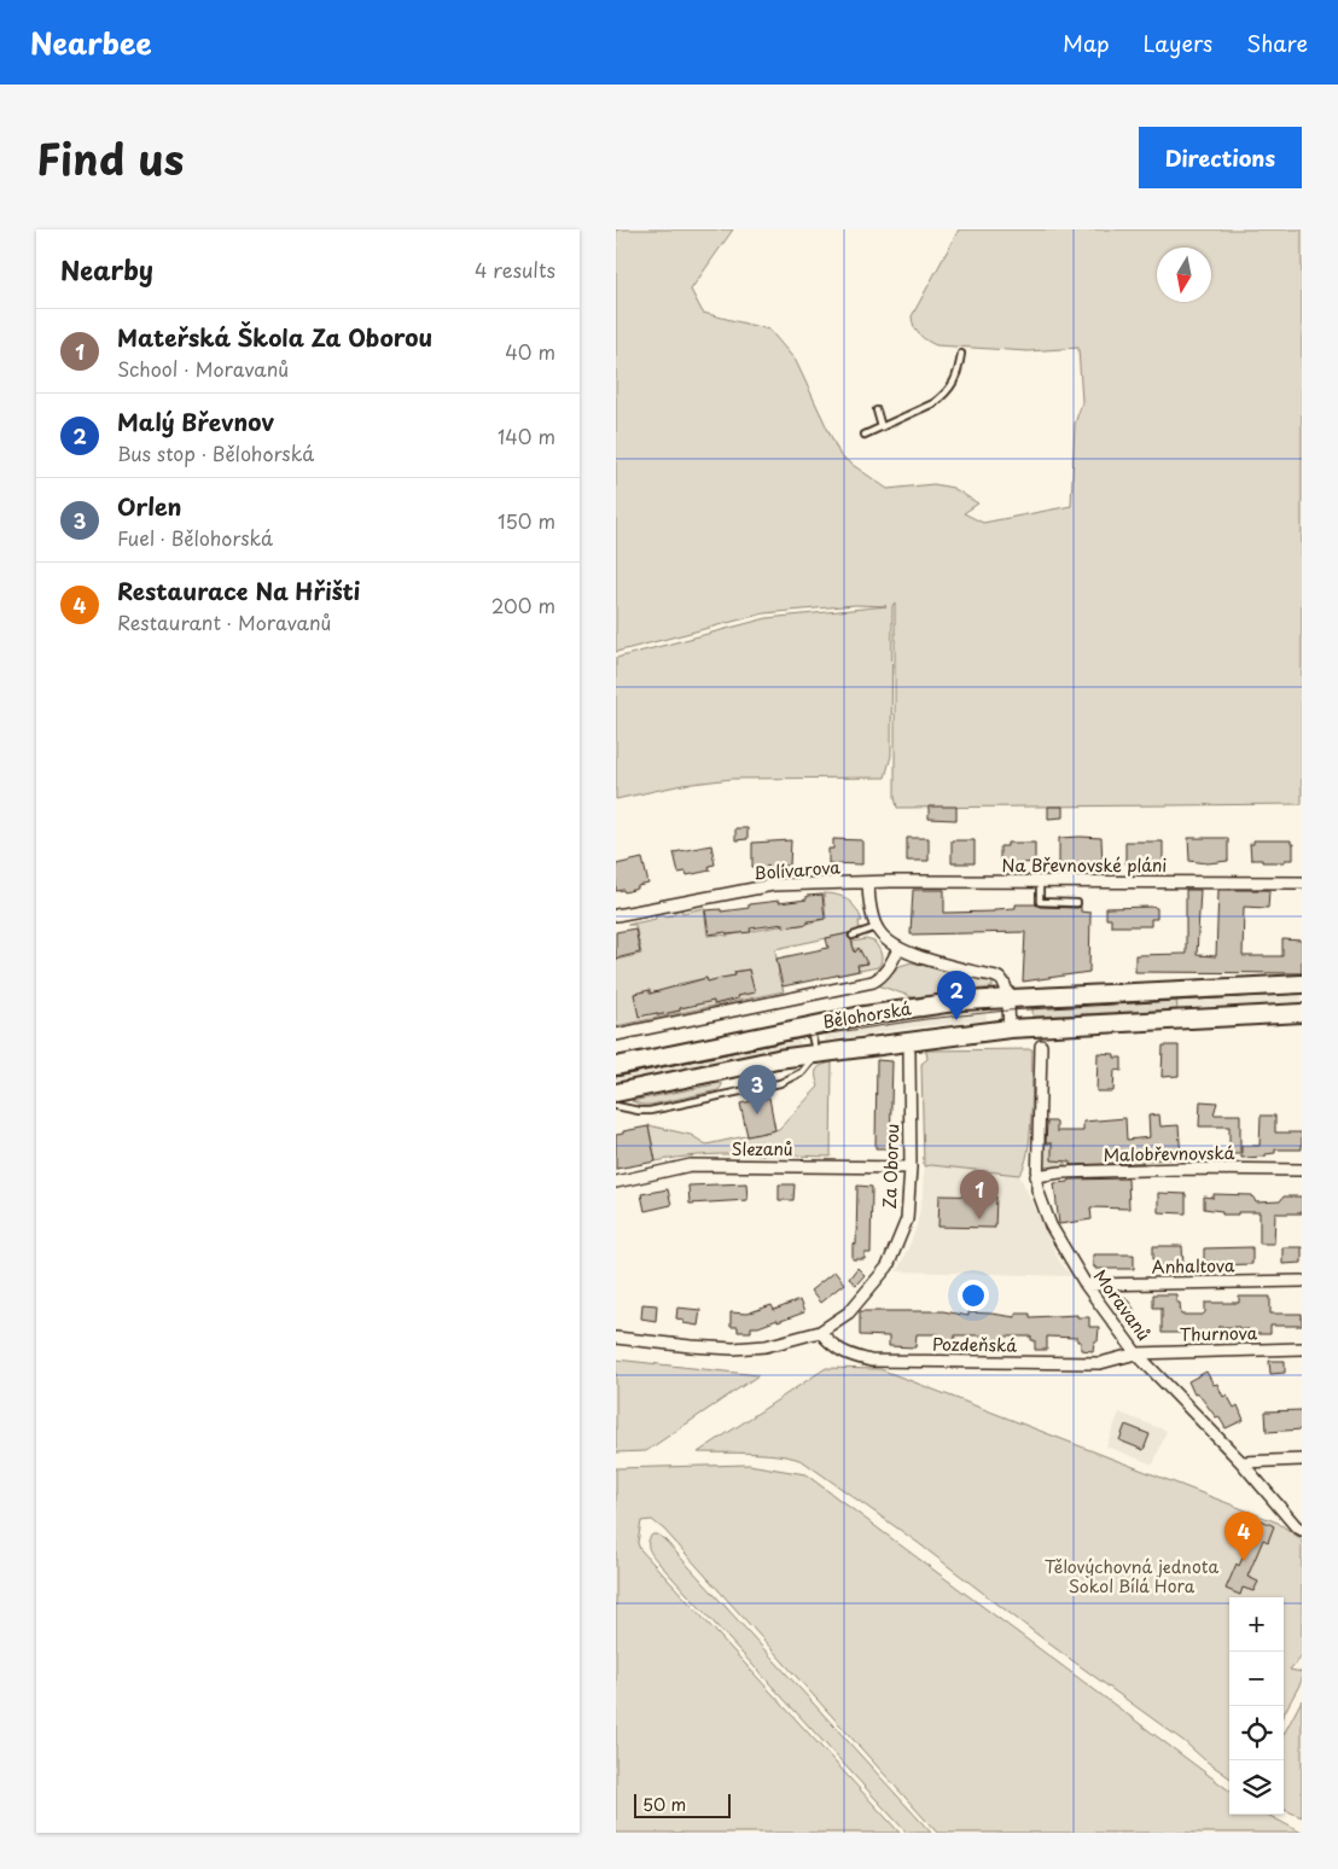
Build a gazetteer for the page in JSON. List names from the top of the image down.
{
  "streets": {
    "main road": ["Bělohorská"],
    "street": [
      "Na Břevnovské pláni",
      "Bolívarova",
      "Slezanů",
      "Malobřevnovská",
      "Za Oborou",
      "Anhaltova",
      "Moravanů",
      "Thurnova",
      "Pozdeňská"
    ]
  },
  "crossings": [
    ["Na Břevnovské pláni", "Bolívarova"],
    ["Slezanů", "Za Oborou"],
    ["Malobřevnovská", "Moravanů"],
    ["Za Oborou", "Pozdeňská"],
    ["Anhaltova", "Moravanů"],
    ["Moravanů", "Thurnova"],
    ["Moravanů", "Pozdeňská"],
    ["Thurnova", "Pozdeňská"]
  ],
  "parks": ["Tělovýchovná jednota Sokol Bílá Hora"],
  "scale_bar": "50 m",
  "north": "bottom",
  "page": {
    "header": "Nearbee",
    "nav": ["Map", "Layers", "Share"],
    "title": "Find us",
    "buttons": "Directions",
    "heading": ["Nearby", "4 results"],
    "list": [
      {
        "mark": "1",
        "name": "Mateřská Škola Za Oborou",
        "note": "School · Moravanů",
        "value": "40 m"
      },
      {
        "mark": "2",
        "name": "Malý Břevnov",
        "note": "Bus stop · Bělohorská",
        "value": "140 m"
      },
      {
        "mark": "3",
        "name": "Orlen",
        "note": "Fuel · Bělohorská",
        "value": "150 m"
      },
      {
        "mark": "4",
        "name": "Restaurace Na Hřišti",
        "note": "Restaurant · Moravanů",
        "value": "200 m"
      }
    ],
    "pins": [
      "2",
      "3",
      "1",
      "4"
    ],
    "map_buttons": ["+", "−"],
    "scale": "50 m"
  }
}
